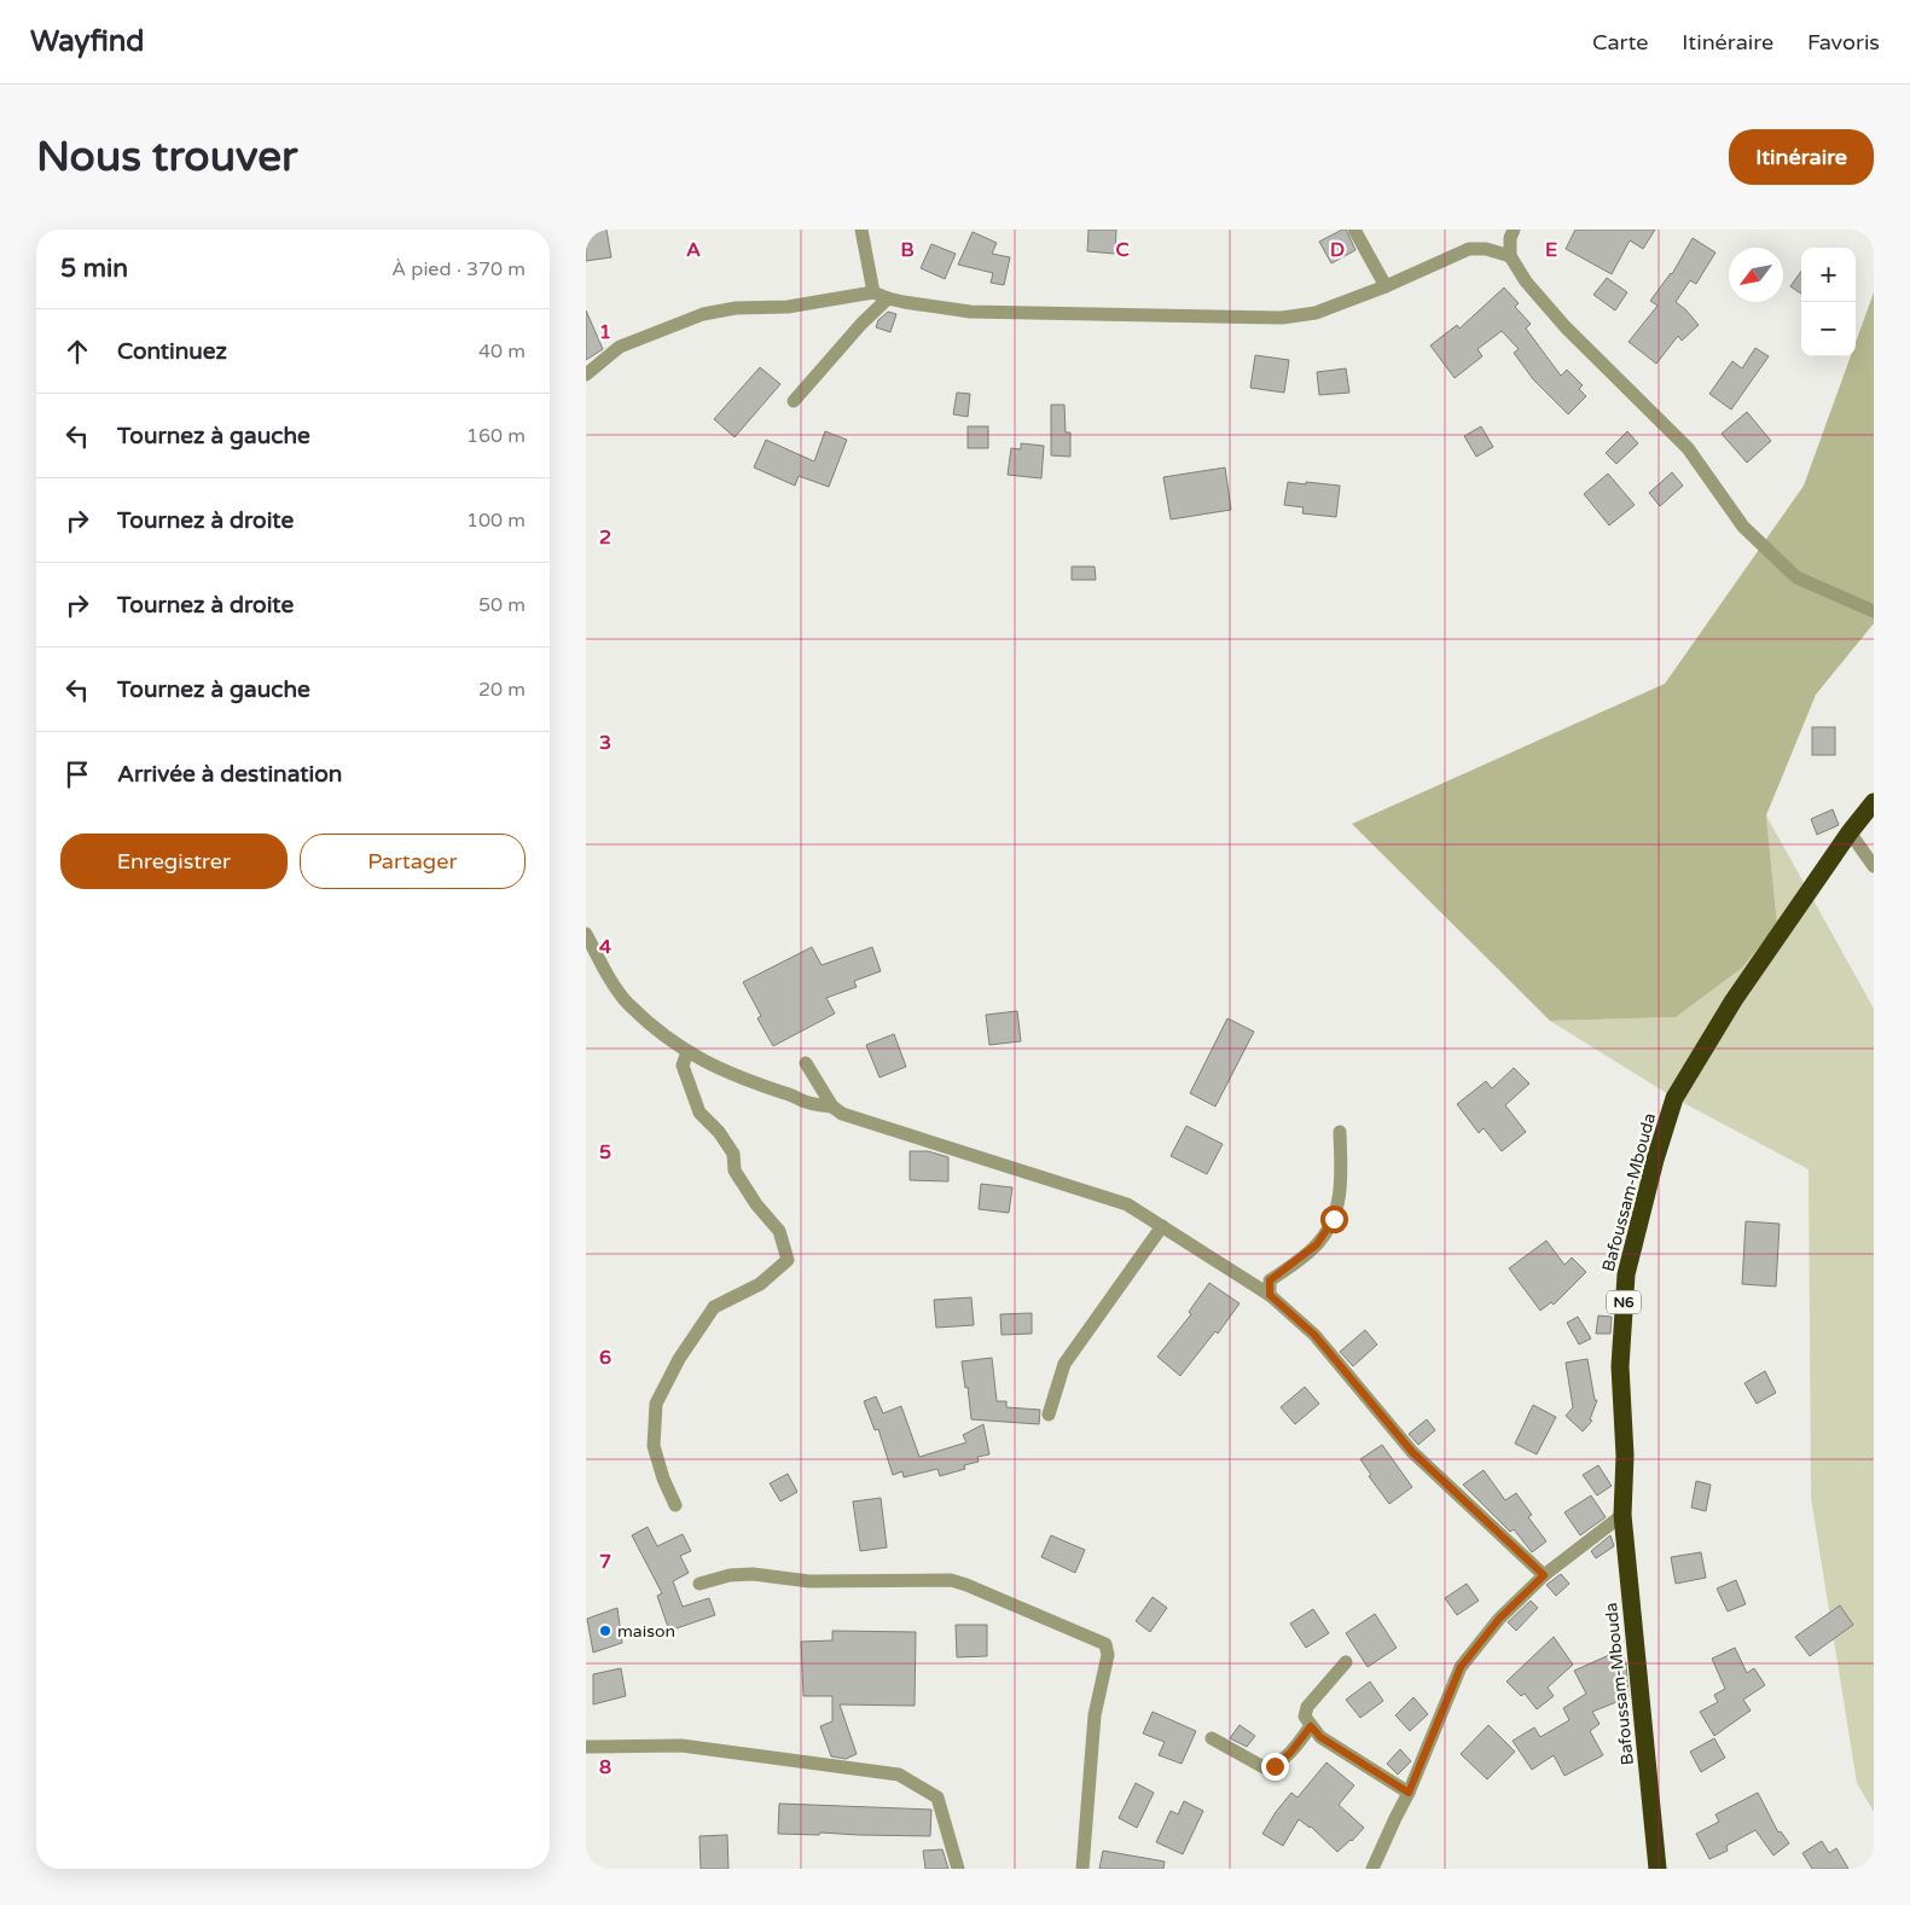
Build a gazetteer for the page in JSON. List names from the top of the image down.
{
  "streets": {
    "highway": ["Bafoussam-Mbouda", "N6"]
  },
  "places": ["maison"],
  "north": "bottom left",
  "page": {
    "header": "Wayfind",
    "nav": ["Carte", "Itinéraire", "Favoris"],
    "buttons": [
      "Itinéraire",
      ["Enregistrer", "Partager"]
    ],
    "title": "Nous trouver",
    "heading": ["5 min", "À pied · 370 m"],
    "map_buttons": ["+", "−"],
    "list": [
      ["Continuez", "40 m"],
      ["Tournez à gauche", "160 m"],
      ["Tournez à droite", "100 m"],
      ["Tournez à droite", "50 m"],
      ["Tournez à gauche", "20 m"],
      "Arrivée à destination"
    ]
  },
  "grid": {
    "columns": [
      "A",
      "B",
      "C",
      "D",
      "E"
    ],
    "rows": [
      "1",
      "2",
      "3",
      "4",
      "5",
      "6",
      "7",
      "8"
    ]
  }
}
